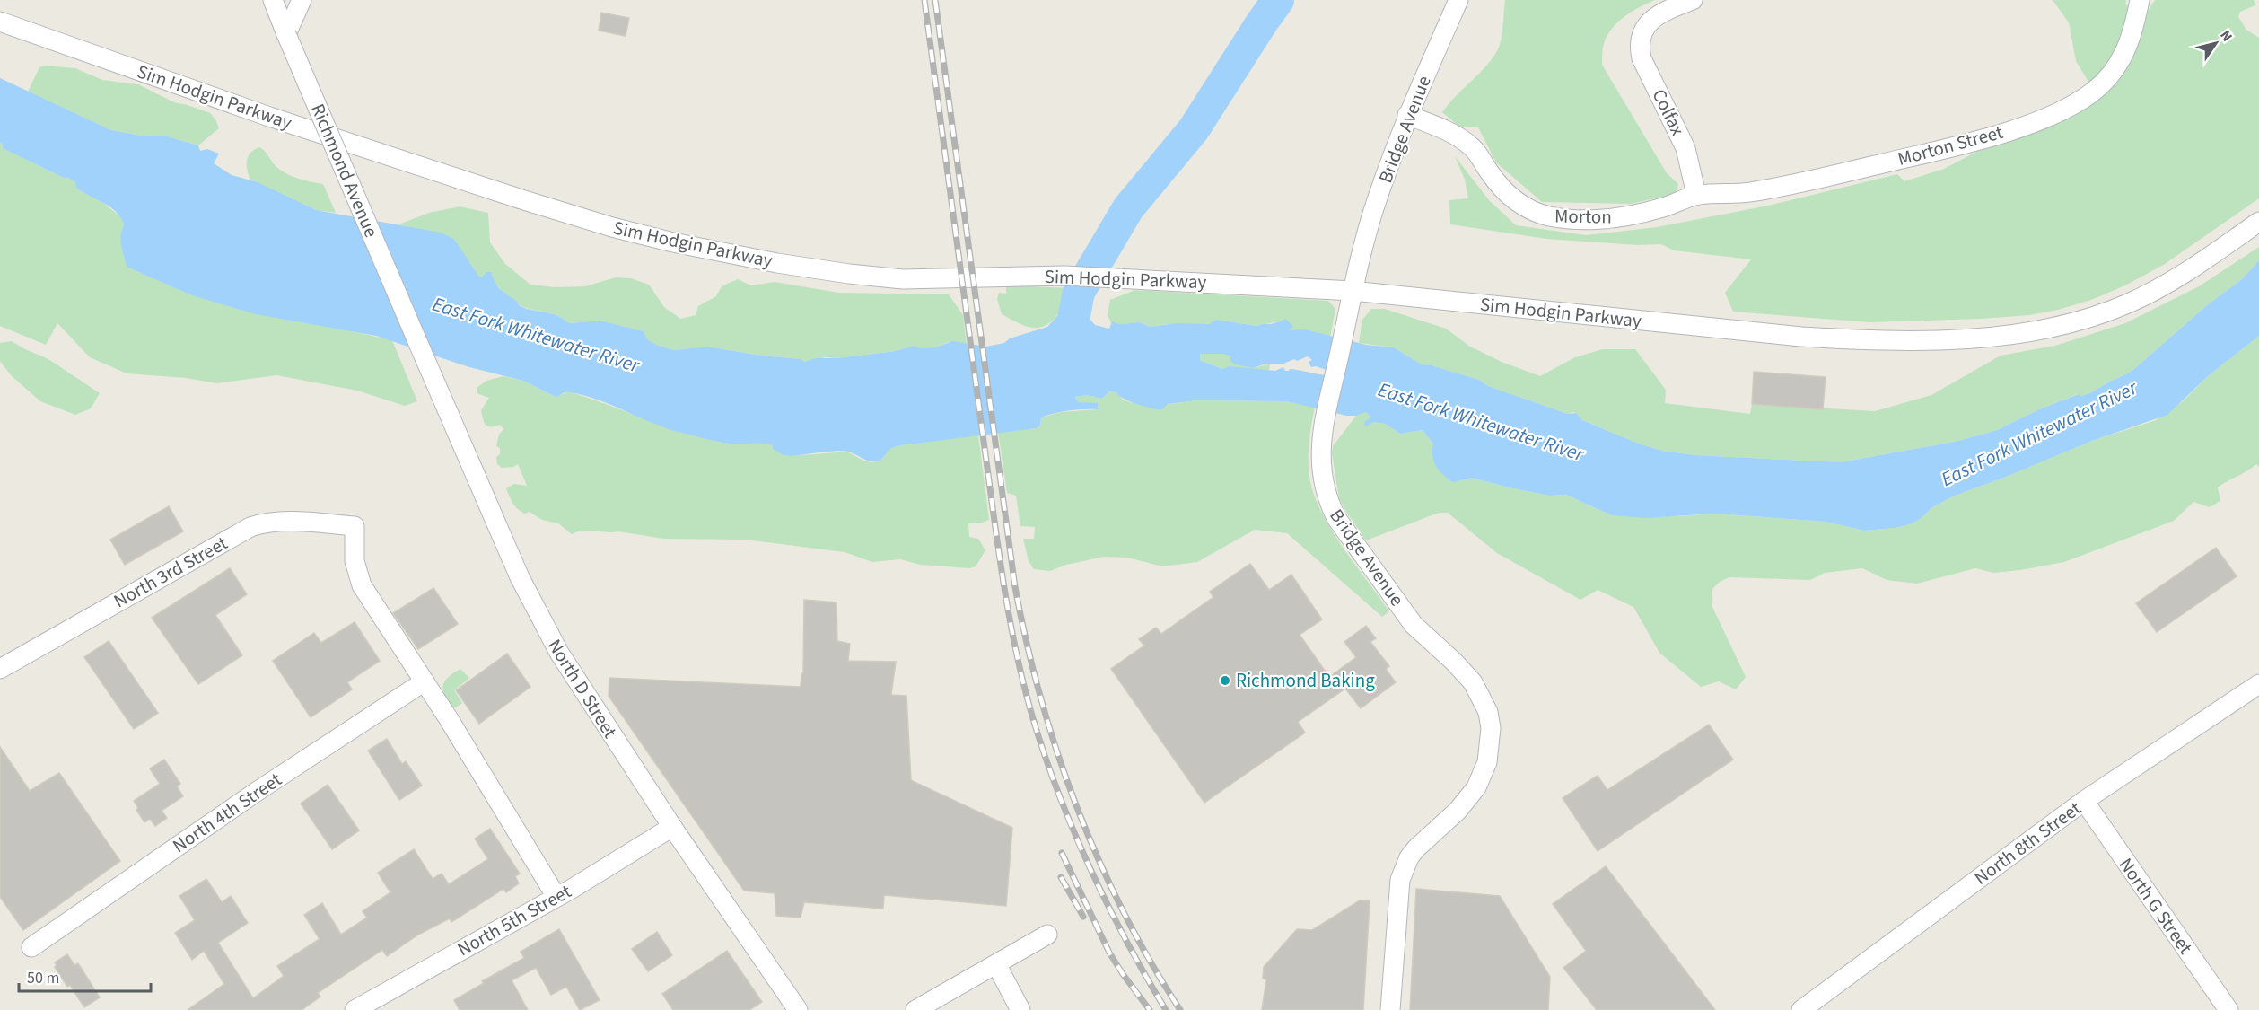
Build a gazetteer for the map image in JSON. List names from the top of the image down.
{
  "streets": {
    "street": [
      "Sim Hodgin Parkway",
      "Colfax",
      "Bridge Avenue",
      "Morton Street",
      "Richmond Avenue",
      "Morton",
      "North 3rd Street",
      "North D Street",
      "North 4th Street",
      "North 8th Street",
      "North G Street",
      "North 5th Street"
    ]
  },
  "crossings": [
    ["Sim Hodgin Parkway", "Bridge Avenue"],
    ["Colfax", "Morton Street"],
    ["Colfax", "Morton"],
    ["Bridge Avenue", "Morton"],
    ["Morton Street", "Morton"],
    ["Richmond Avenue", "North D Street"],
    ["North 3rd Street", "North 4th Street"],
    ["North D Street", "North 5th Street"],
    ["North 8th Street", "North G Street"]
  ],
  "water": ["East Fork Whitewater River"],
  "places": ["Richmond Baking"],
  "scale_bar": "50 m",
  "north": "top right"
}
